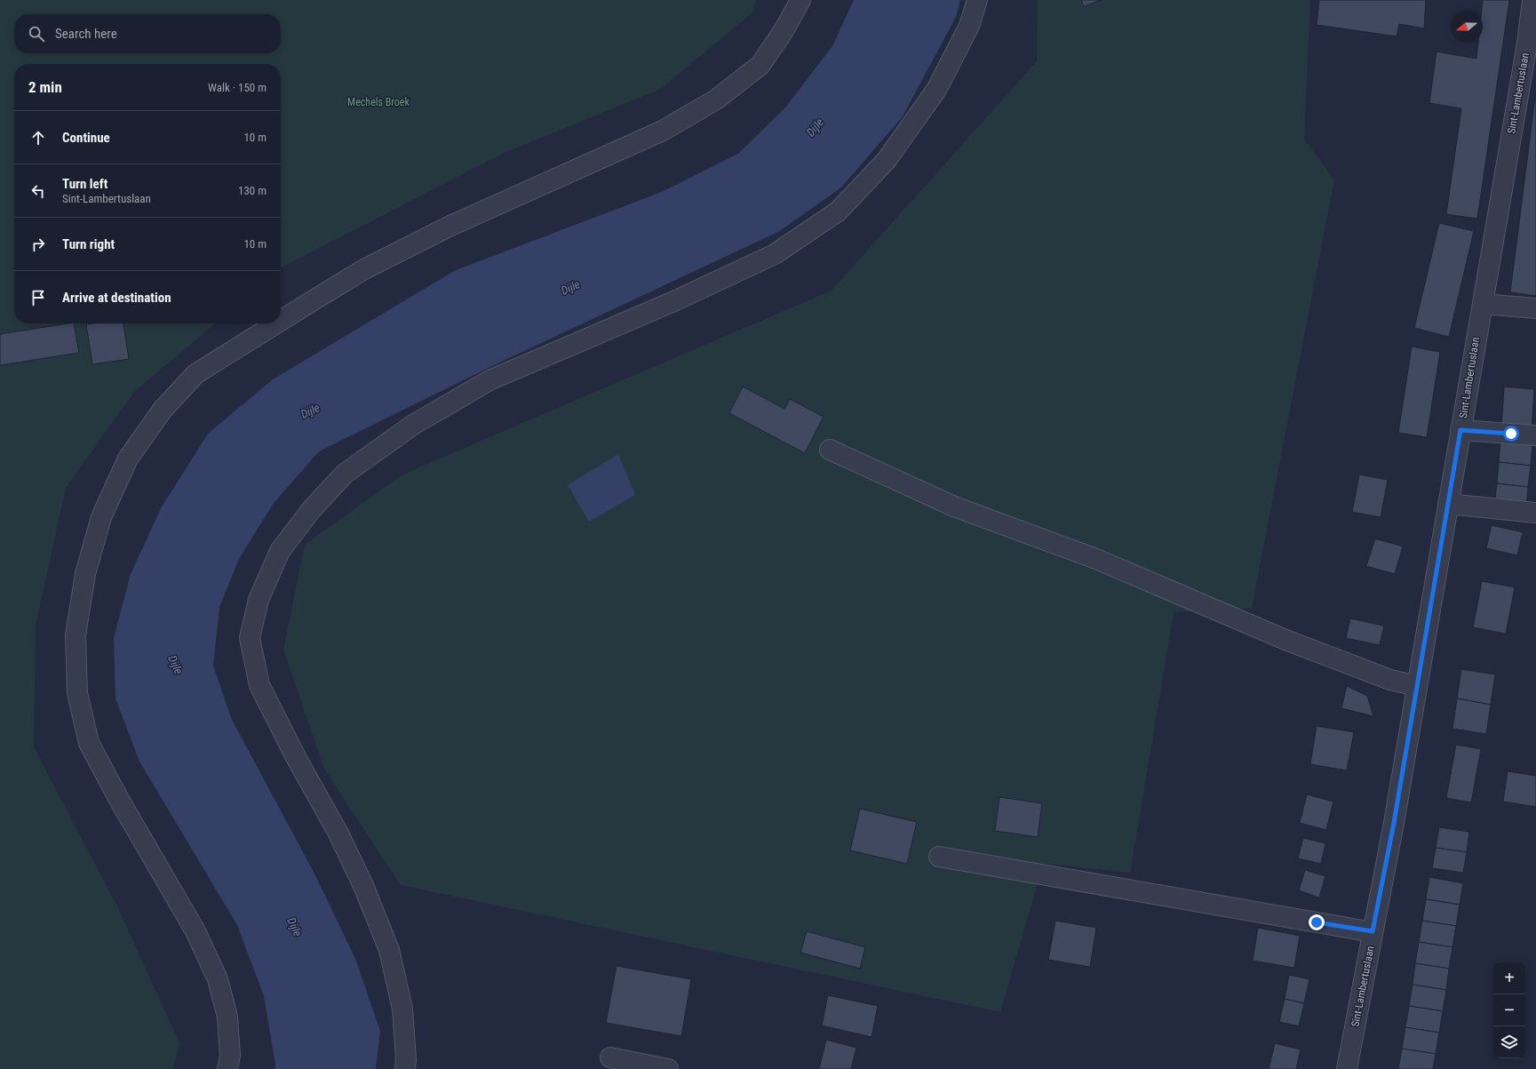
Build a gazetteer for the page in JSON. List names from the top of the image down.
{
  "streets": {
    "street": ["Sint-Lambertuslaan"]
  },
  "water": ["Dijle"],
  "parks": ["Mechels Broek"],
  "north": "left",
  "page": {
    "search": "Search here",
    "heading": ["2 min", "Walk · 150 m"],
    "list": [
      ["Continue", "10 m"],
      ["Turn left", "Sint-Lambertuslaan", "130 m"],
      ["Turn right", "10 m"],
      "Arrive at destination"
    ],
    "map_buttons": ["+", "−"]
  }
}
